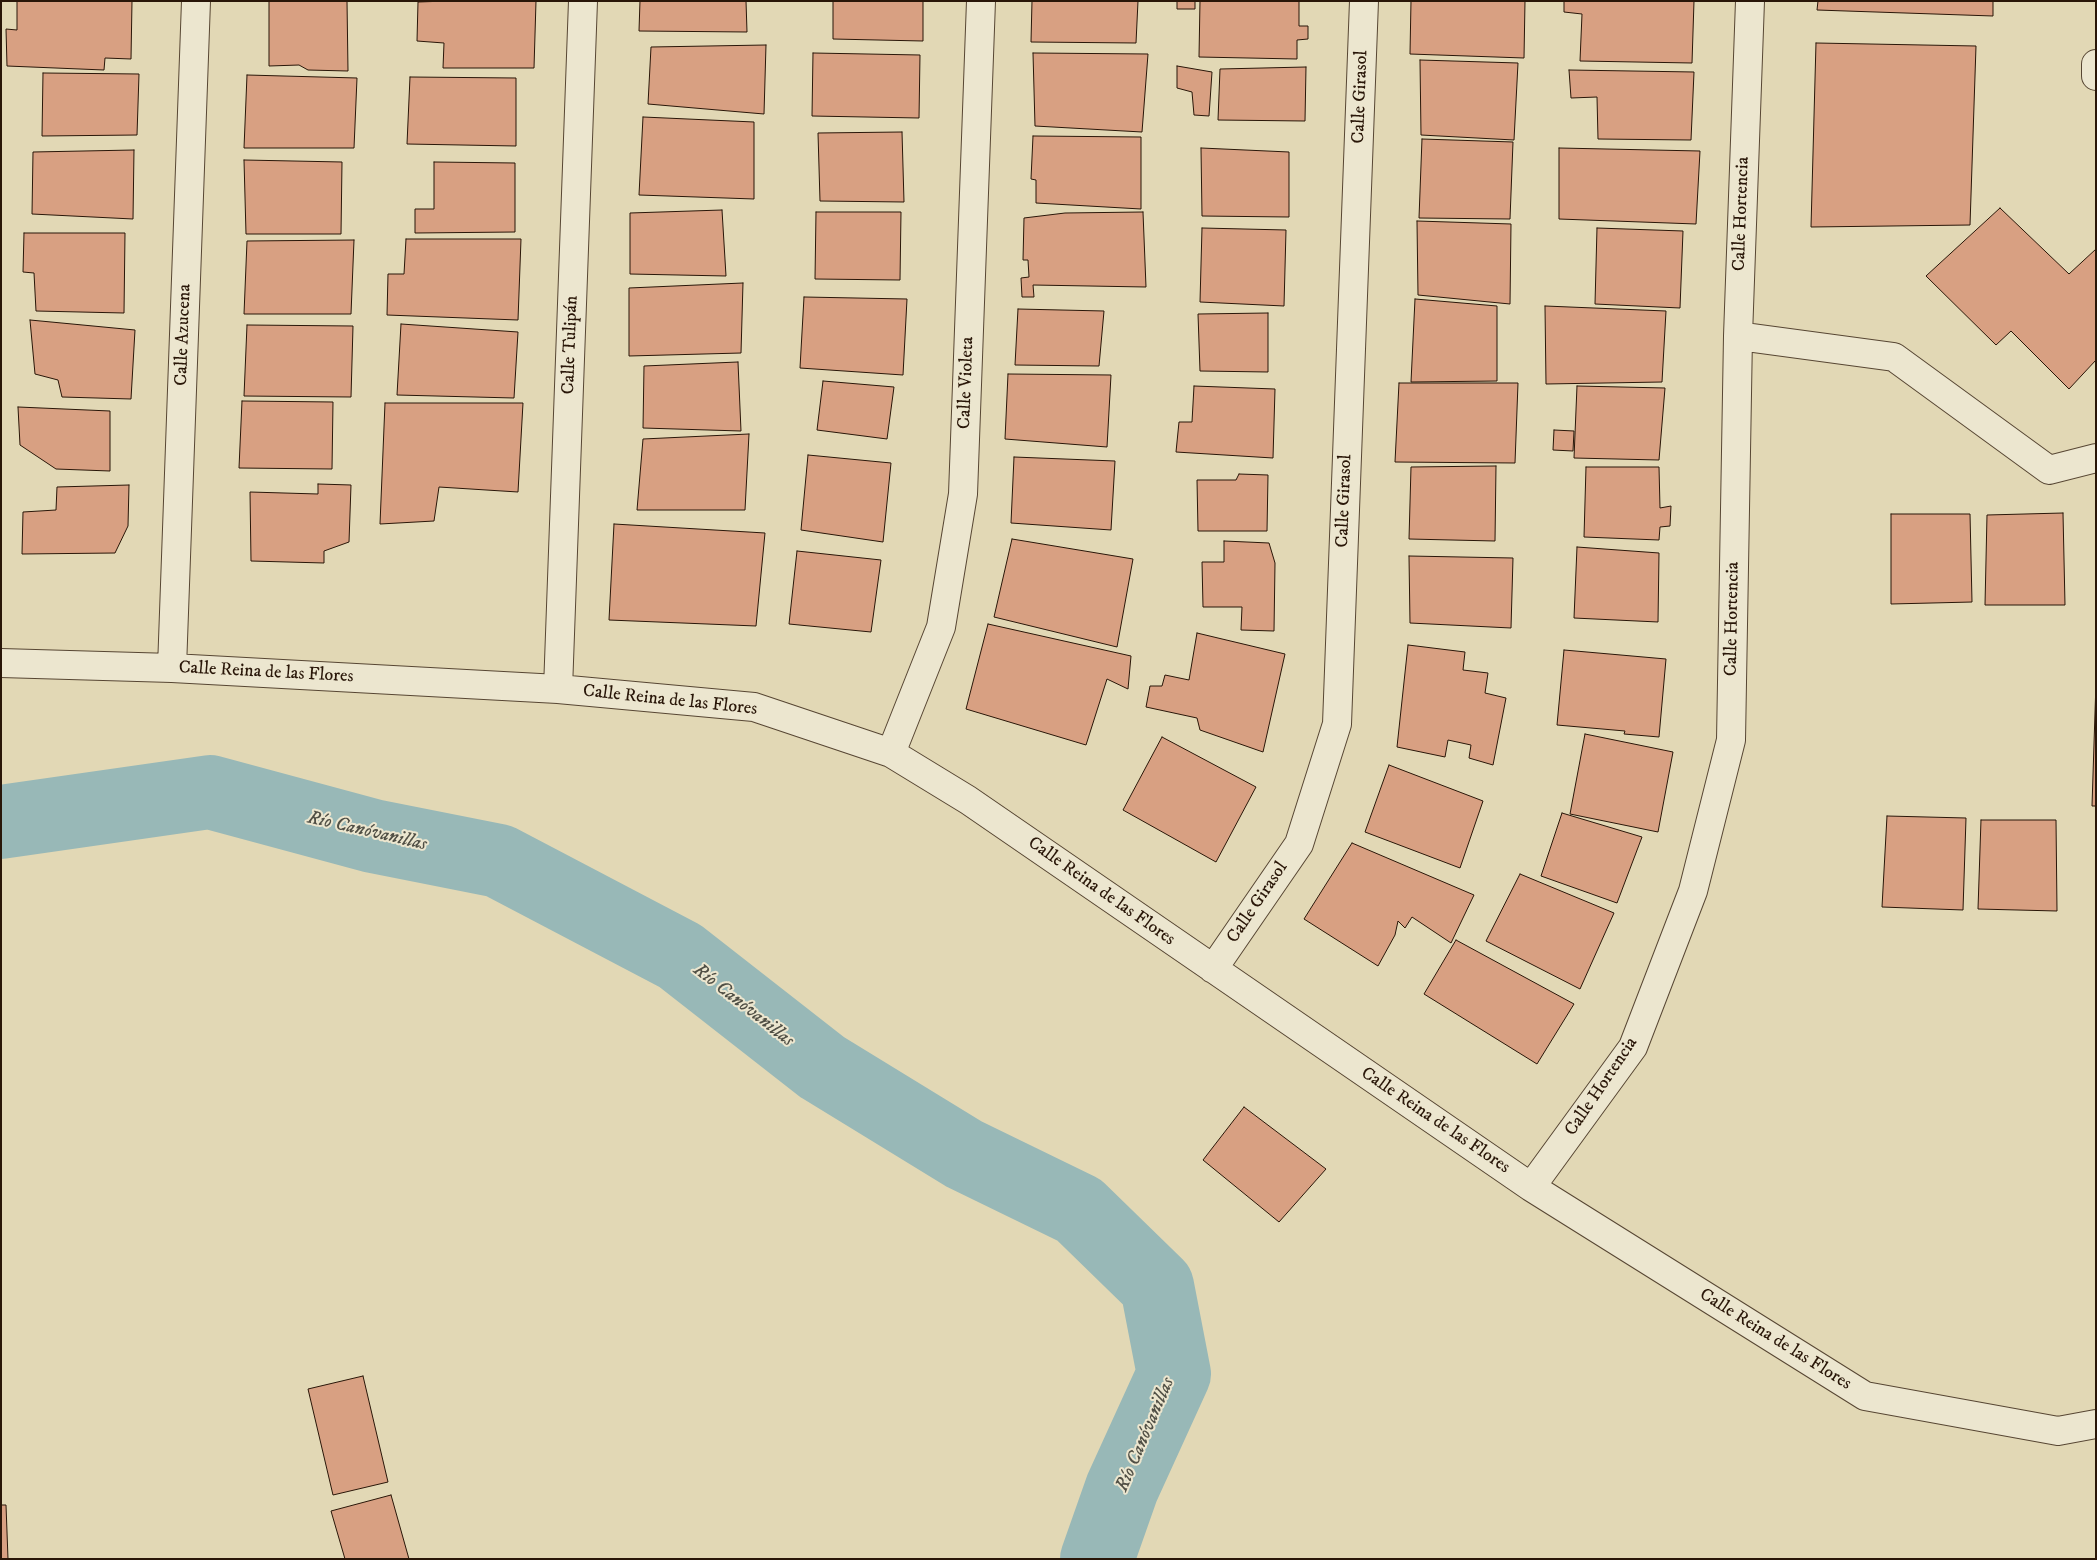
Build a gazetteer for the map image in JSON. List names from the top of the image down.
{
  "streets": {
    "street": [
      "Calle Girasol",
      "Calle Hortencia",
      "Calle Azucena",
      "Calle Tulipán",
      "Calle Violeta",
      "Calle Reina de las Flores"
    ]
  },
  "crossings": [
    ["Calle Girasol", "Calle Reina de las Flores"],
    ["Calle Hortencia", "Calle Reina de las Flores"],
    ["Calle Azucena", "Calle Reina de las Flores"],
    ["Calle Tulipán", "Calle Reina de las Flores"],
    ["Calle Violeta", "Calle Reina de las Flores"]
  ],
  "water": ["Río Canóvanillas"]
}
